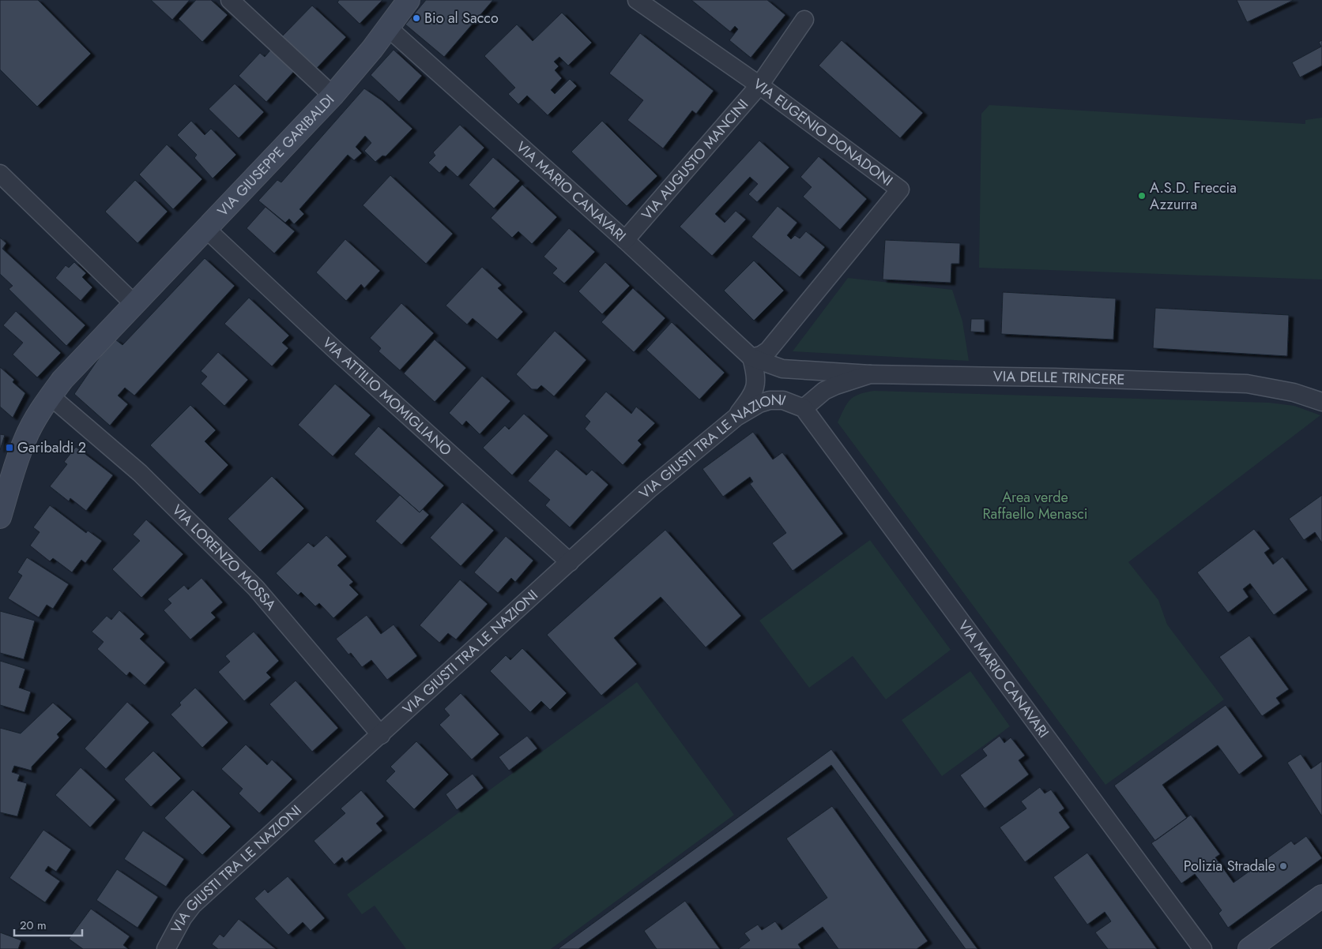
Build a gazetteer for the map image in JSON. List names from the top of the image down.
{
  "streets": {
    "street": [
      "VIA EUGENIO DONADONI",
      "VIA GIUSEPPE GARIBALDI",
      "VIA AUGUSTO MANCINI",
      "VIA MARIO CANAVARI",
      "VIA DELLE TRINCERE",
      "VIA ATTILIO MOMIGLIANO",
      "VIA GIUSTI TRA LE NAZIONI",
      "VIA LORENZO MOSSA"
    ]
  },
  "crossings": [
    ["VIA EUGENIO DONADONI", "VIA AUGUSTO MANCINI"],
    ["VIA EUGENIO DONADONI", "VIA MARIO CANAVARI"],
    ["VIA GIUSEPPE GARIBALDI", "VIA MARIO CANAVARI"],
    ["VIA GIUSEPPE GARIBALDI", "VIA ATTILIO MOMIGLIANO"],
    ["VIA GIUSEPPE GARIBALDI", "VIA LORENZO MOSSA"],
    ["VIA AUGUSTO MANCINI", "VIA MARIO CANAVARI"],
    ["VIA MARIO CANAVARI", "VIA DELLE TRINCERE"],
    ["VIA MARIO CANAVARI", "VIA GIUSTI TRA LE NAZIONI"],
    ["VIA DELLE TRINCERE", "VIA GIUSTI TRA LE NAZIONI"],
    ["VIA ATTILIO MOMIGLIANO", "VIA GIUSTI TRA LE NAZIONI"],
    ["VIA GIUSTI TRA LE NAZIONI", "VIA LORENZO MOSSA"]
  ],
  "parks": ["Area verde Raffaello Menasci"],
  "places": {
    "other": ["Bio al Sacco", "A.S.D. Freccia Azzurra", "Polizia Stradale"],
    "transit": ["Garibaldi 2"]
  },
  "scale_bar": "20 m"
}
